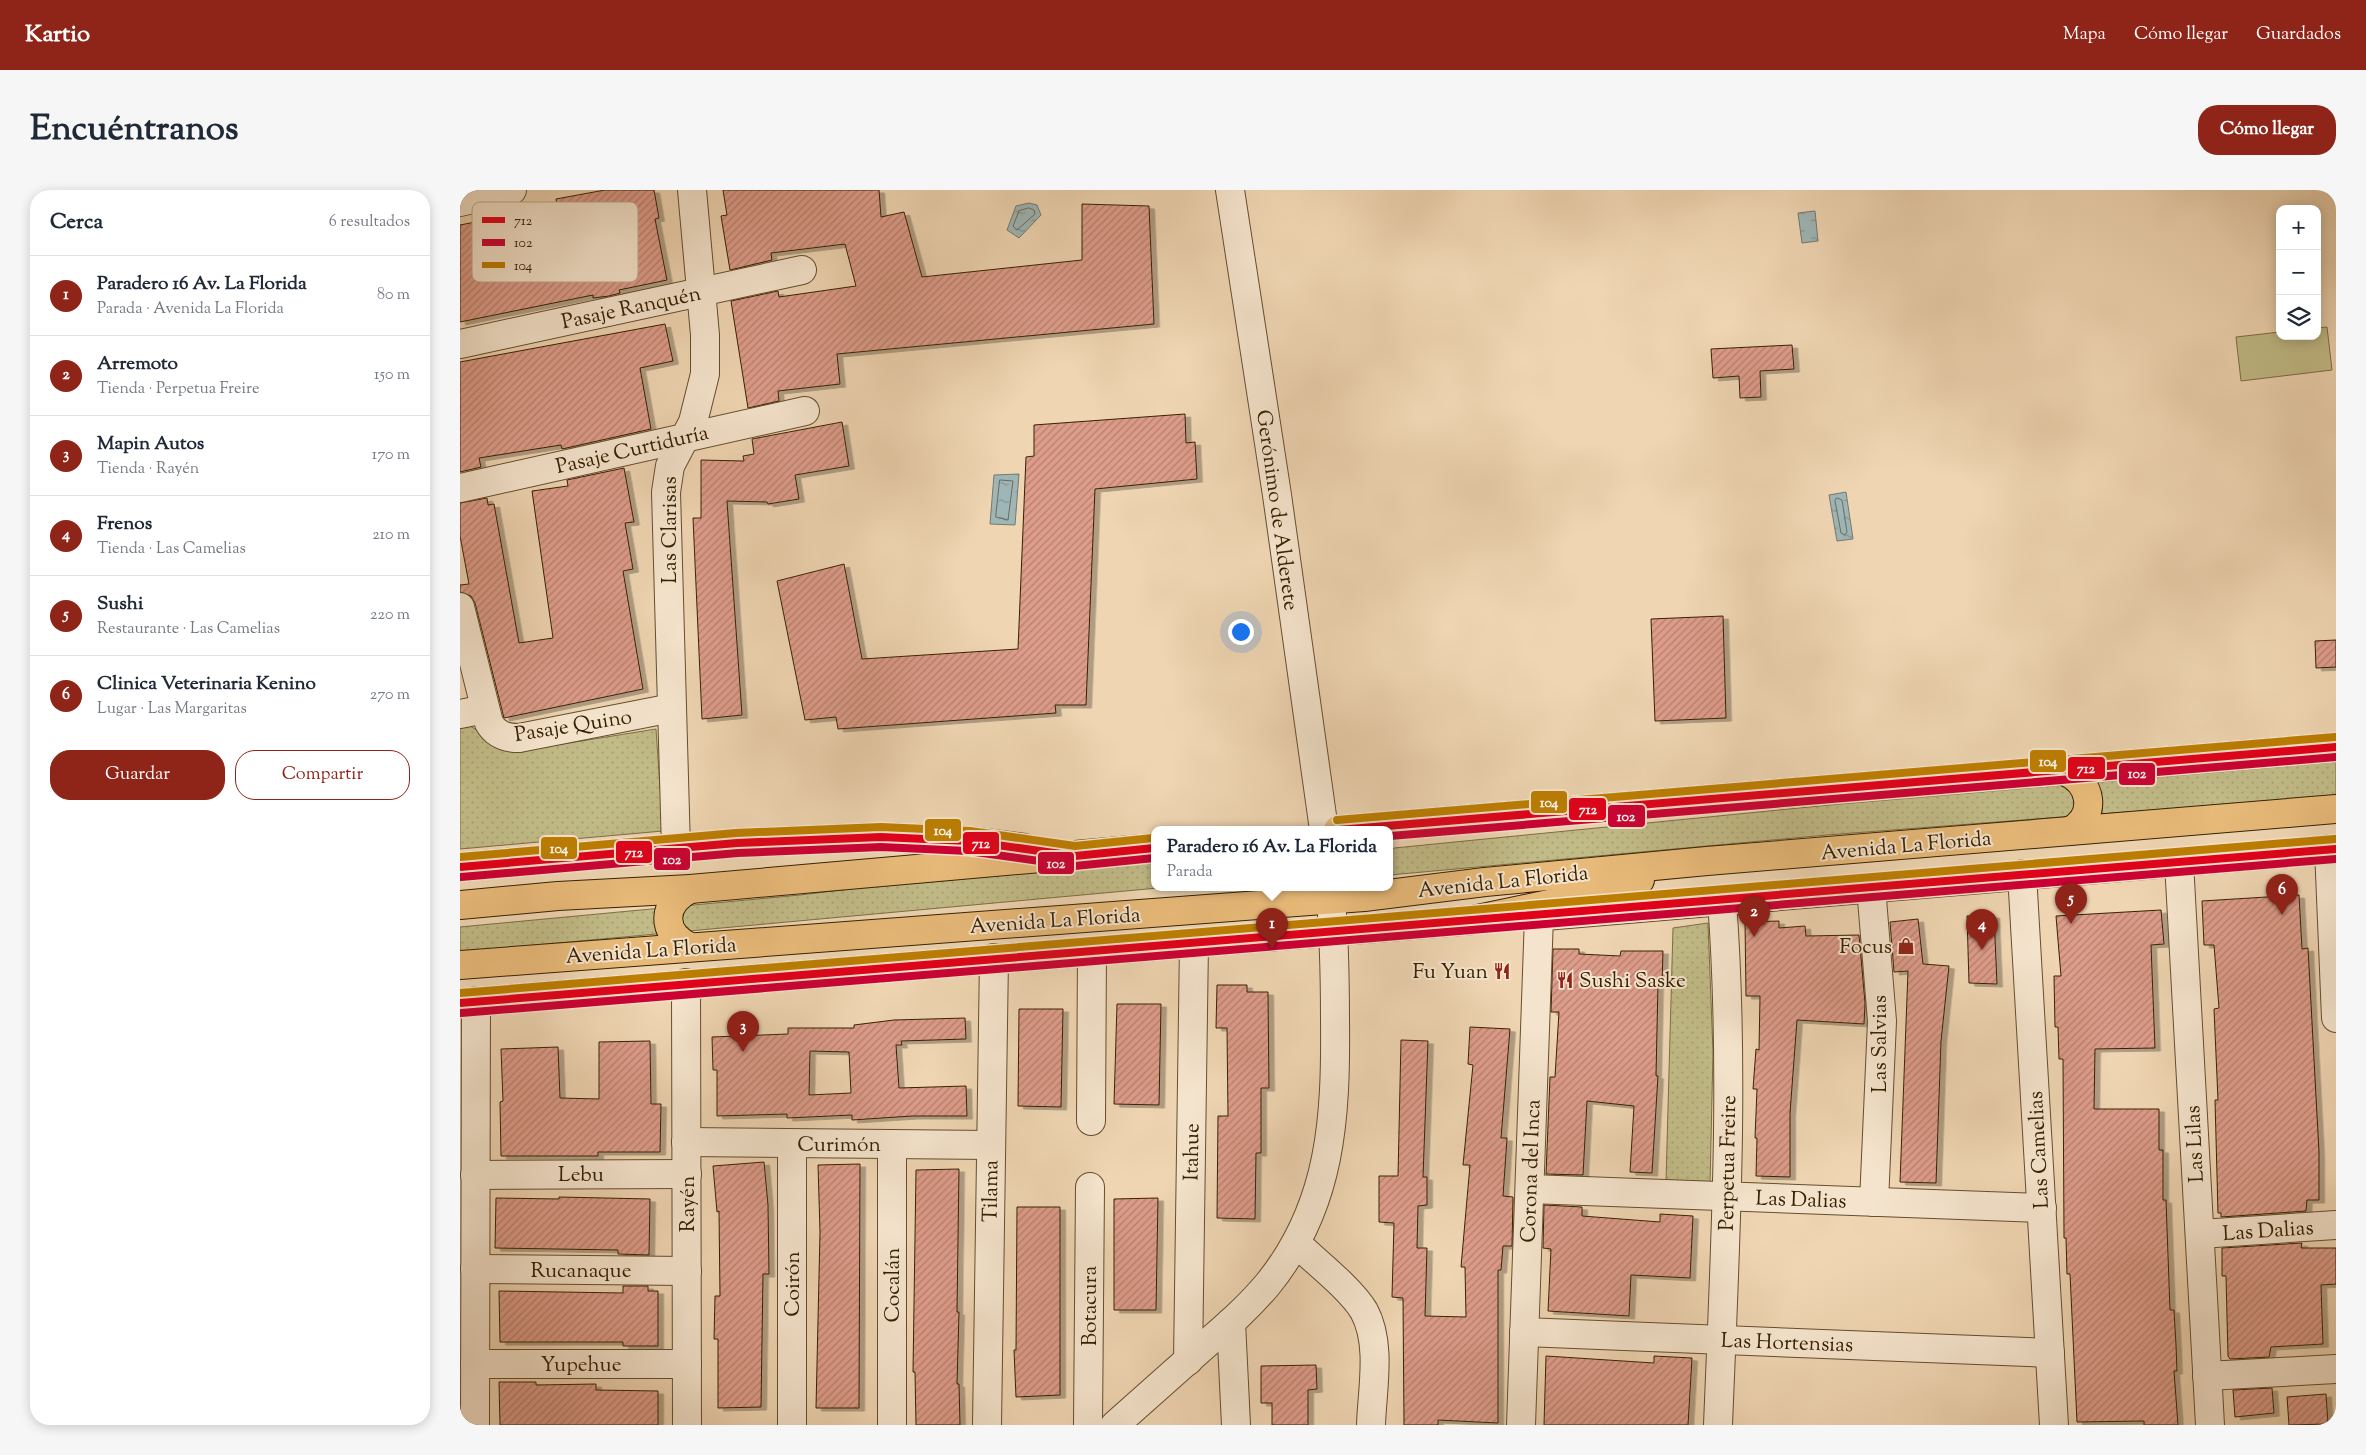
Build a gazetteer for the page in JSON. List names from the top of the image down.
{
  "streets": {
    "main road": ["Avenida La Florida"],
    "street": [
      "Pasaje Ranquén",
      "Pasaje Curtiduría",
      "Gerónimo de Alderete",
      "Las Clarisas",
      "Pasaje Quino",
      "Las Salvias",
      "Curimón",
      "Las Lilas",
      "Las Camelias",
      "Itahue",
      "Perpetua Freire",
      "Corona del Inca",
      "Lebu",
      "Tilama",
      "Las Dalias",
      "Rayén",
      "Rucanaque",
      "Coirón",
      "Cocalán",
      "Botacura",
      "Las Hortensias",
      "Yupehue"
    ]
  },
  "crossings": [
    ["Pasaje Ranquén", "Las Clarisas"],
    ["Pasaje Curtiduría", "Las Clarisas"],
    ["Las Clarisas", "Pasaje Quino"],
    ["Avenida La Florida", "Las Salvias"],
    ["Avenida La Florida", "Las Lilas"],
    ["Avenida La Florida", "Las Camelias"],
    ["Avenida La Florida", "Itahue"],
    ["Avenida La Florida", "Perpetua Freire"],
    ["Avenida La Florida", "Corona del Inca"],
    ["Avenida La Florida", "Tilama"],
    ["Avenida La Florida", "Rayén"],
    ["Las Salvias", "Las Dalias"],
    ["Curimón", "Tilama"],
    ["Curimón", "Rayén"],
    ["Curimón", "Coirón"],
    ["Curimón", "Cocalán"],
    ["Las Lilas", "Las Dalias"],
    ["Las Camelias", "Las Dalias"],
    ["Las Camelias", "Las Hortensias"],
    ["Perpetua Freire", "Las Dalias"],
    ["Perpetua Freire", "Las Hortensias"],
    ["Corona del Inca", "Las Dalias"],
    ["Corona del Inca", "Las Hortensias"],
    ["Lebu", "Rayén"],
    ["Rayén", "Rucanaque"],
    ["Rayén", "Yupehue"]
  ],
  "places": {
    "shop": ["Focus"],
    "restaurant": ["Fu Yuan", "Sushi Saske"]
  },
  "lines": ["transit line 104", "transit line 712", "transit line 102"],
  "legend": ["712", "102", "104"],
  "page": {
    "header": "Kartio",
    "nav": ["Mapa", "Cómo llegar", "Guardados"],
    "title": "Encuéntranos",
    "buttons": [
      "Cómo llegar",
      ["Guardar", "Compartir"]
    ],
    "heading": ["Cerca", "6 resultados"],
    "map_buttons": ["+", "−"],
    "list": [
      {
        "mark": "1",
        "name": "Paradero 16 Av. La Florida",
        "note": "Parada · Avenida La Florida",
        "value": "80 m"
      },
      {
        "mark": "2",
        "name": "Arremoto",
        "note": "Tienda · Perpetua Freire",
        "value": "150 m"
      },
      {
        "mark": "3",
        "name": "Mapin Autos",
        "note": "Tienda · Rayén",
        "value": "170 m"
      },
      {
        "mark": "4",
        "name": "Frenos",
        "note": "Tienda · Las Camelias",
        "value": "210 m"
      },
      {
        "mark": "5",
        "name": "Sushi",
        "note": "Restaurante · Las Camelias",
        "value": "220 m"
      },
      {
        "mark": "6",
        "name": "Clinica Veterinaria Kenino",
        "note": "Lugar · Las Margaritas",
        "value": "270 m"
      }
    ],
    "popup": ["Paradero 16 Av. La Florida", "Parada"],
    "pins": [
      "6",
      "5",
      "2",
      "1",
      "4",
      "3"
    ]
  }
}
